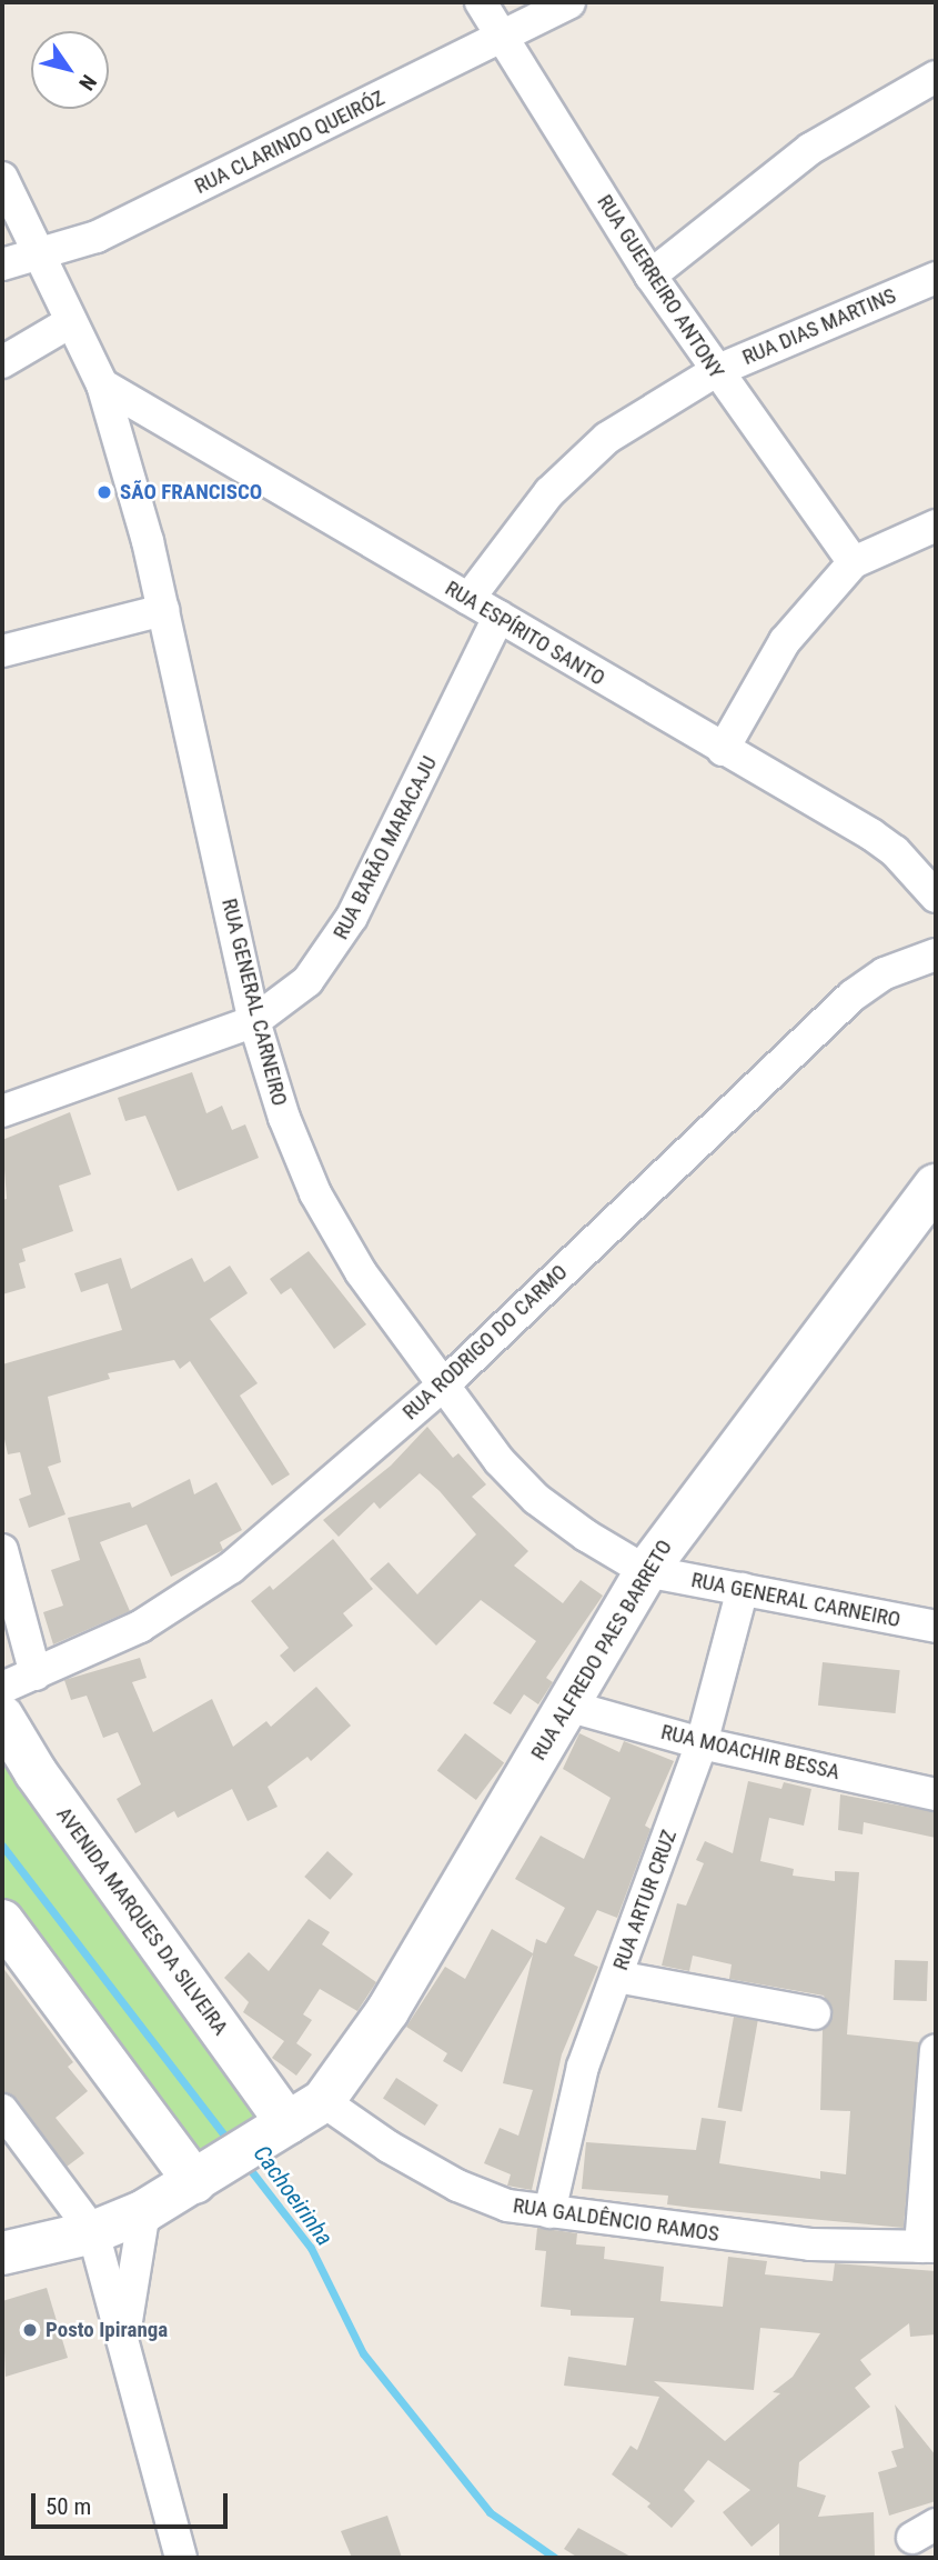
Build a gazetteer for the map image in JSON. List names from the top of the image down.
{
  "streets": {
    "street": [
      "RUA CLARINDO QUEIRÓZ",
      "RUA GUERREIRO ANTONY",
      "RUA DIAS MARTINS",
      "RUA ESPÍRITO SANTO",
      "RUA BARÃO MARACAJU",
      "RUA GENERAL CARNEIRO",
      "RUA RODRIGO DO CARMO",
      "RUA ALFREDO PAES BARRETO",
      "RUA MOACHIR BESSA",
      "RUA ARTUR CRUZ",
      "AVENIDA MARQUES DA SILVEIRA",
      "RUA GALDÊNCIO RAMOS"
    ]
  },
  "crossings": [
    ["RUA CLARINDO QUEIRÓZ", "RUA GUERREIRO ANTONY"],
    ["RUA CLARINDO QUEIRÓZ", "RUA GENERAL CARNEIRO"],
    ["RUA GUERREIRO ANTONY", "RUA DIAS MARTINS"],
    ["RUA DIAS MARTINS", "RUA ESPÍRITO SANTO"],
    ["RUA ESPÍRITO SANTO", "RUA BARÃO MARACAJU"],
    ["RUA ESPÍRITO SANTO", "RUA GENERAL CARNEIRO"],
    ["RUA BARÃO MARACAJU", "RUA GENERAL CARNEIRO"],
    ["RUA GENERAL CARNEIRO", "RUA RODRIGO DO CARMO"],
    ["RUA GENERAL CARNEIRO", "RUA ALFREDO PAES BARRETO"],
    ["RUA GENERAL CARNEIRO", "RUA ARTUR CRUZ"],
    ["RUA ALFREDO PAES BARRETO", "RUA MOACHIR BESSA"],
    ["RUA ALFREDO PAES BARRETO", "AVENIDA MARQUES DA SILVEIRA"],
    ["RUA ALFREDO PAES BARRETO", "RUA GALDÊNCIO RAMOS"],
    ["RUA MOACHIR BESSA", "RUA ARTUR CRUZ"],
    ["RUA ARTUR CRUZ", "RUA GALDÊNCIO RAMOS"]
  ],
  "water": ["Cachoeirinha"],
  "places": ["SÃO FRANCISCO", "Posto Ipiranga"],
  "scale_bar": "50 m",
  "north": "bottom right"
}
